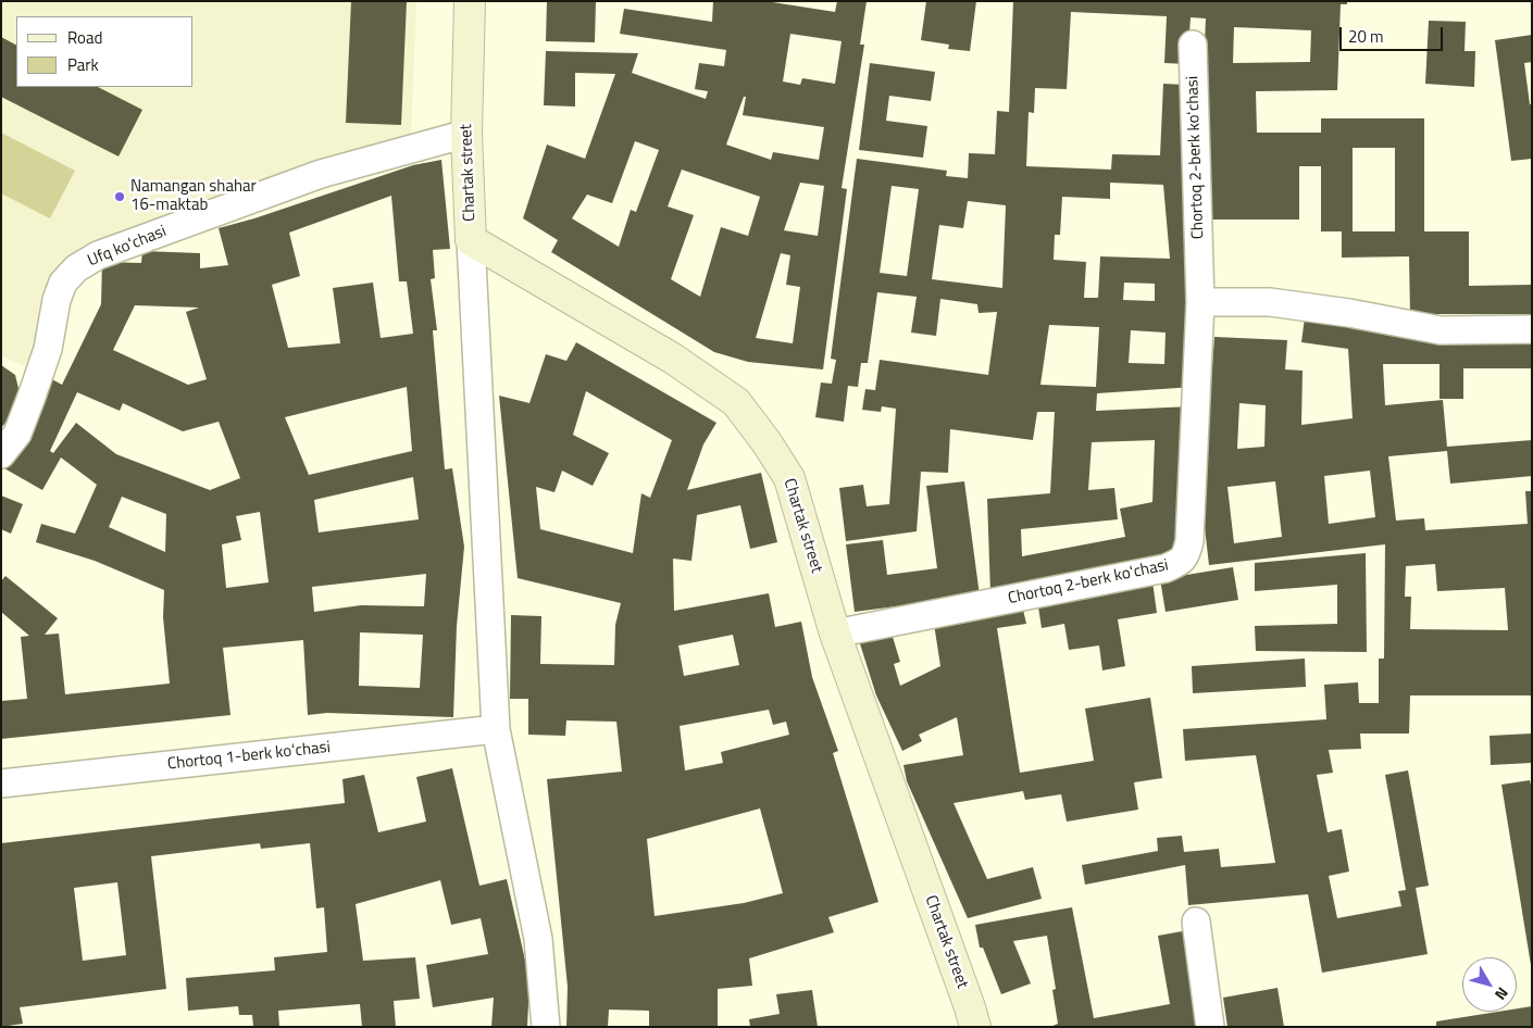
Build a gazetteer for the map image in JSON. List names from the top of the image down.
{
  "streets": {
    "main road": ["Chartak street"],
    "street": ["Chortoq 2-berk koʻchasi", "Ufq koʻchasi", "Chortoq 1-berk koʻchasi"]
  },
  "crossings": [
    ["Chortoq 2-berk koʻchasi", "Chartak street"],
    ["Chartak street", "Ufq koʻchasi"]
  ],
  "places": ["Namangan shahar 16-maktab"],
  "legend": ["Road", "Park"],
  "scale_bar": "20 m",
  "north": "bottom right"
}
